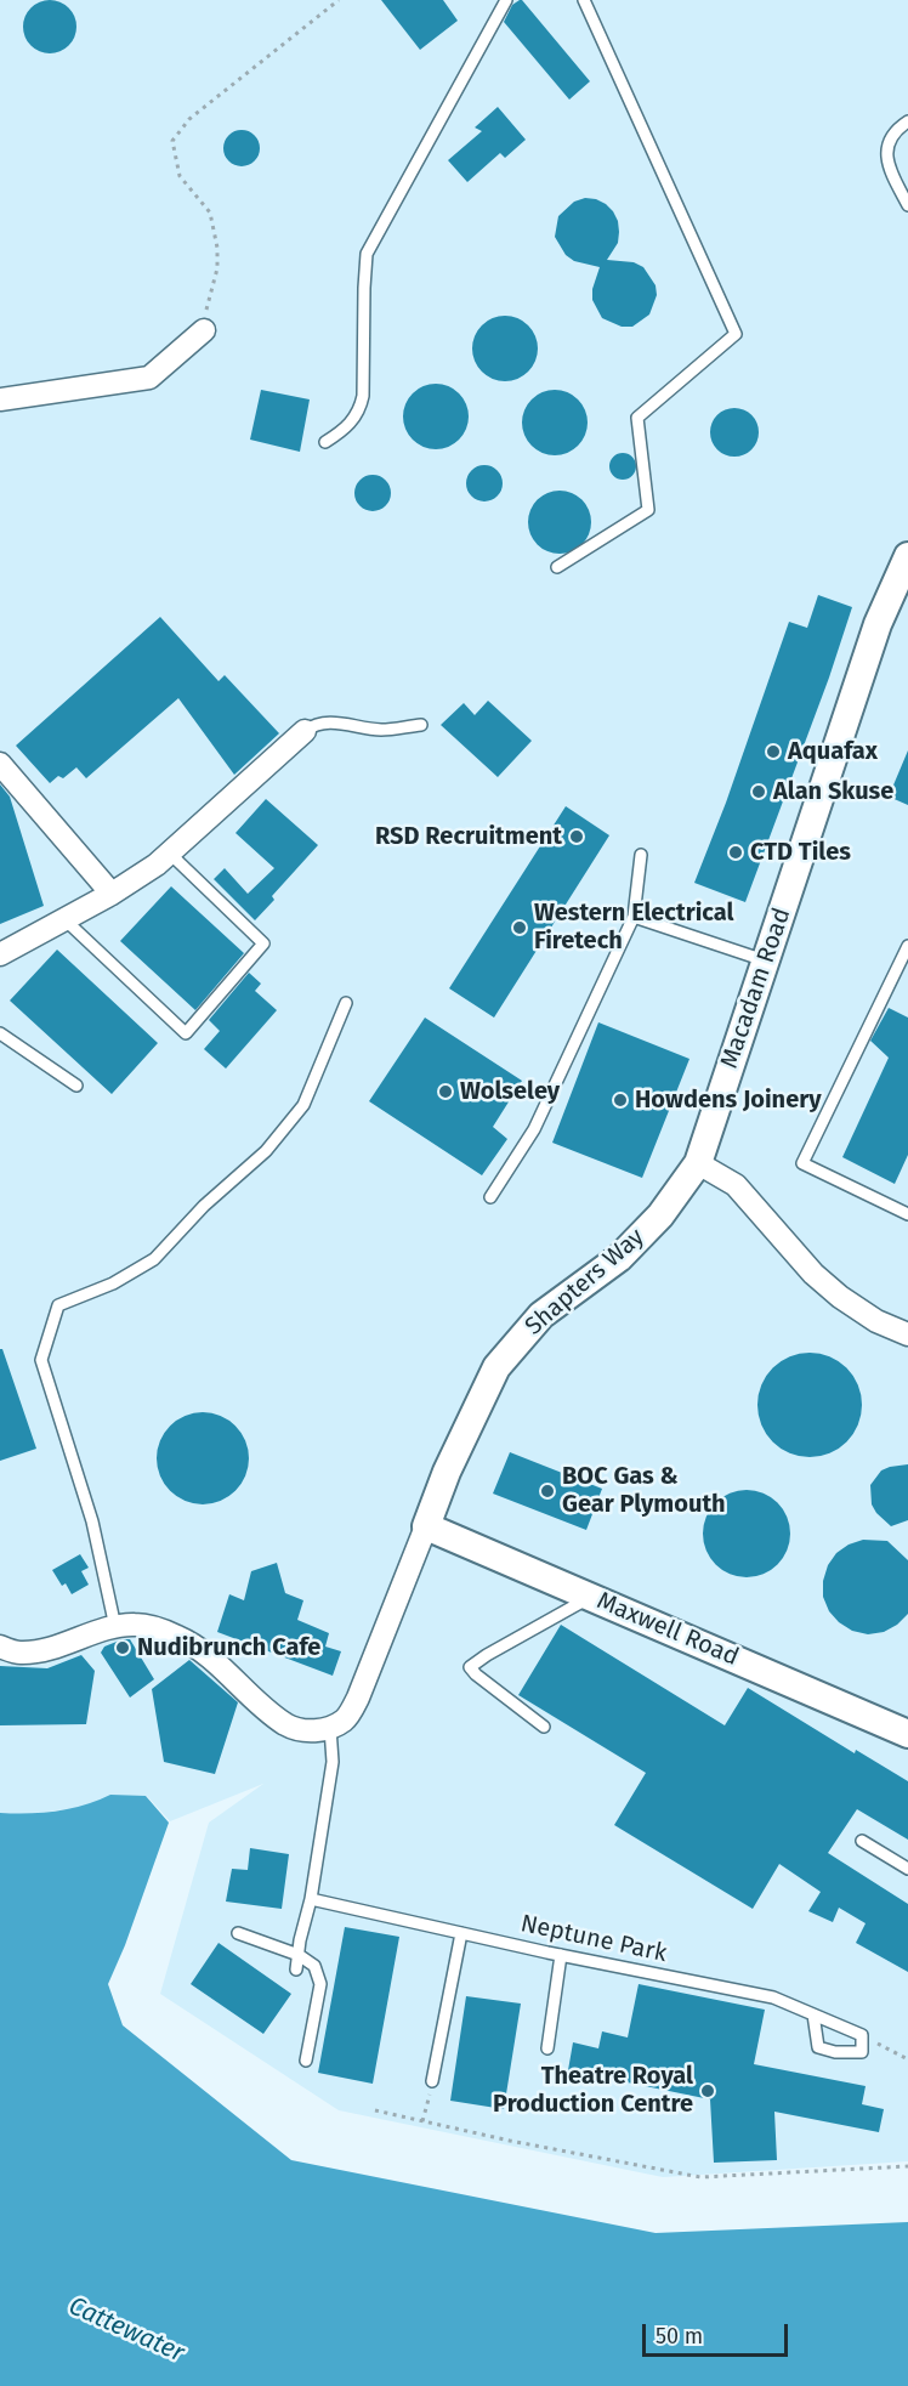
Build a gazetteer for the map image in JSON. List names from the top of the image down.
{
  "streets": {
    "street": ["Macadam Road", "Shapters Way", "Maxwell Road"],
    "lane": ["Neptune Park"]
  },
  "crossings": [
    ["Macadam Road", "Shapters Way"],
    ["Shapters Way", "Maxwell Road"]
  ],
  "water": ["Cattewater"],
  "places": [
    "Aquafax",
    "Alan Skuse",
    "RSD Recruitment",
    "CTD Tiles",
    "Western Electrical Firetech",
    "Wolseley",
    "Howdens Joinery",
    "BOC Gas & Gear Plymouth",
    "Nudibrunch Cafe",
    "Theatre Royal Production Centre"
  ],
  "scale_bar": "50 m"
}
